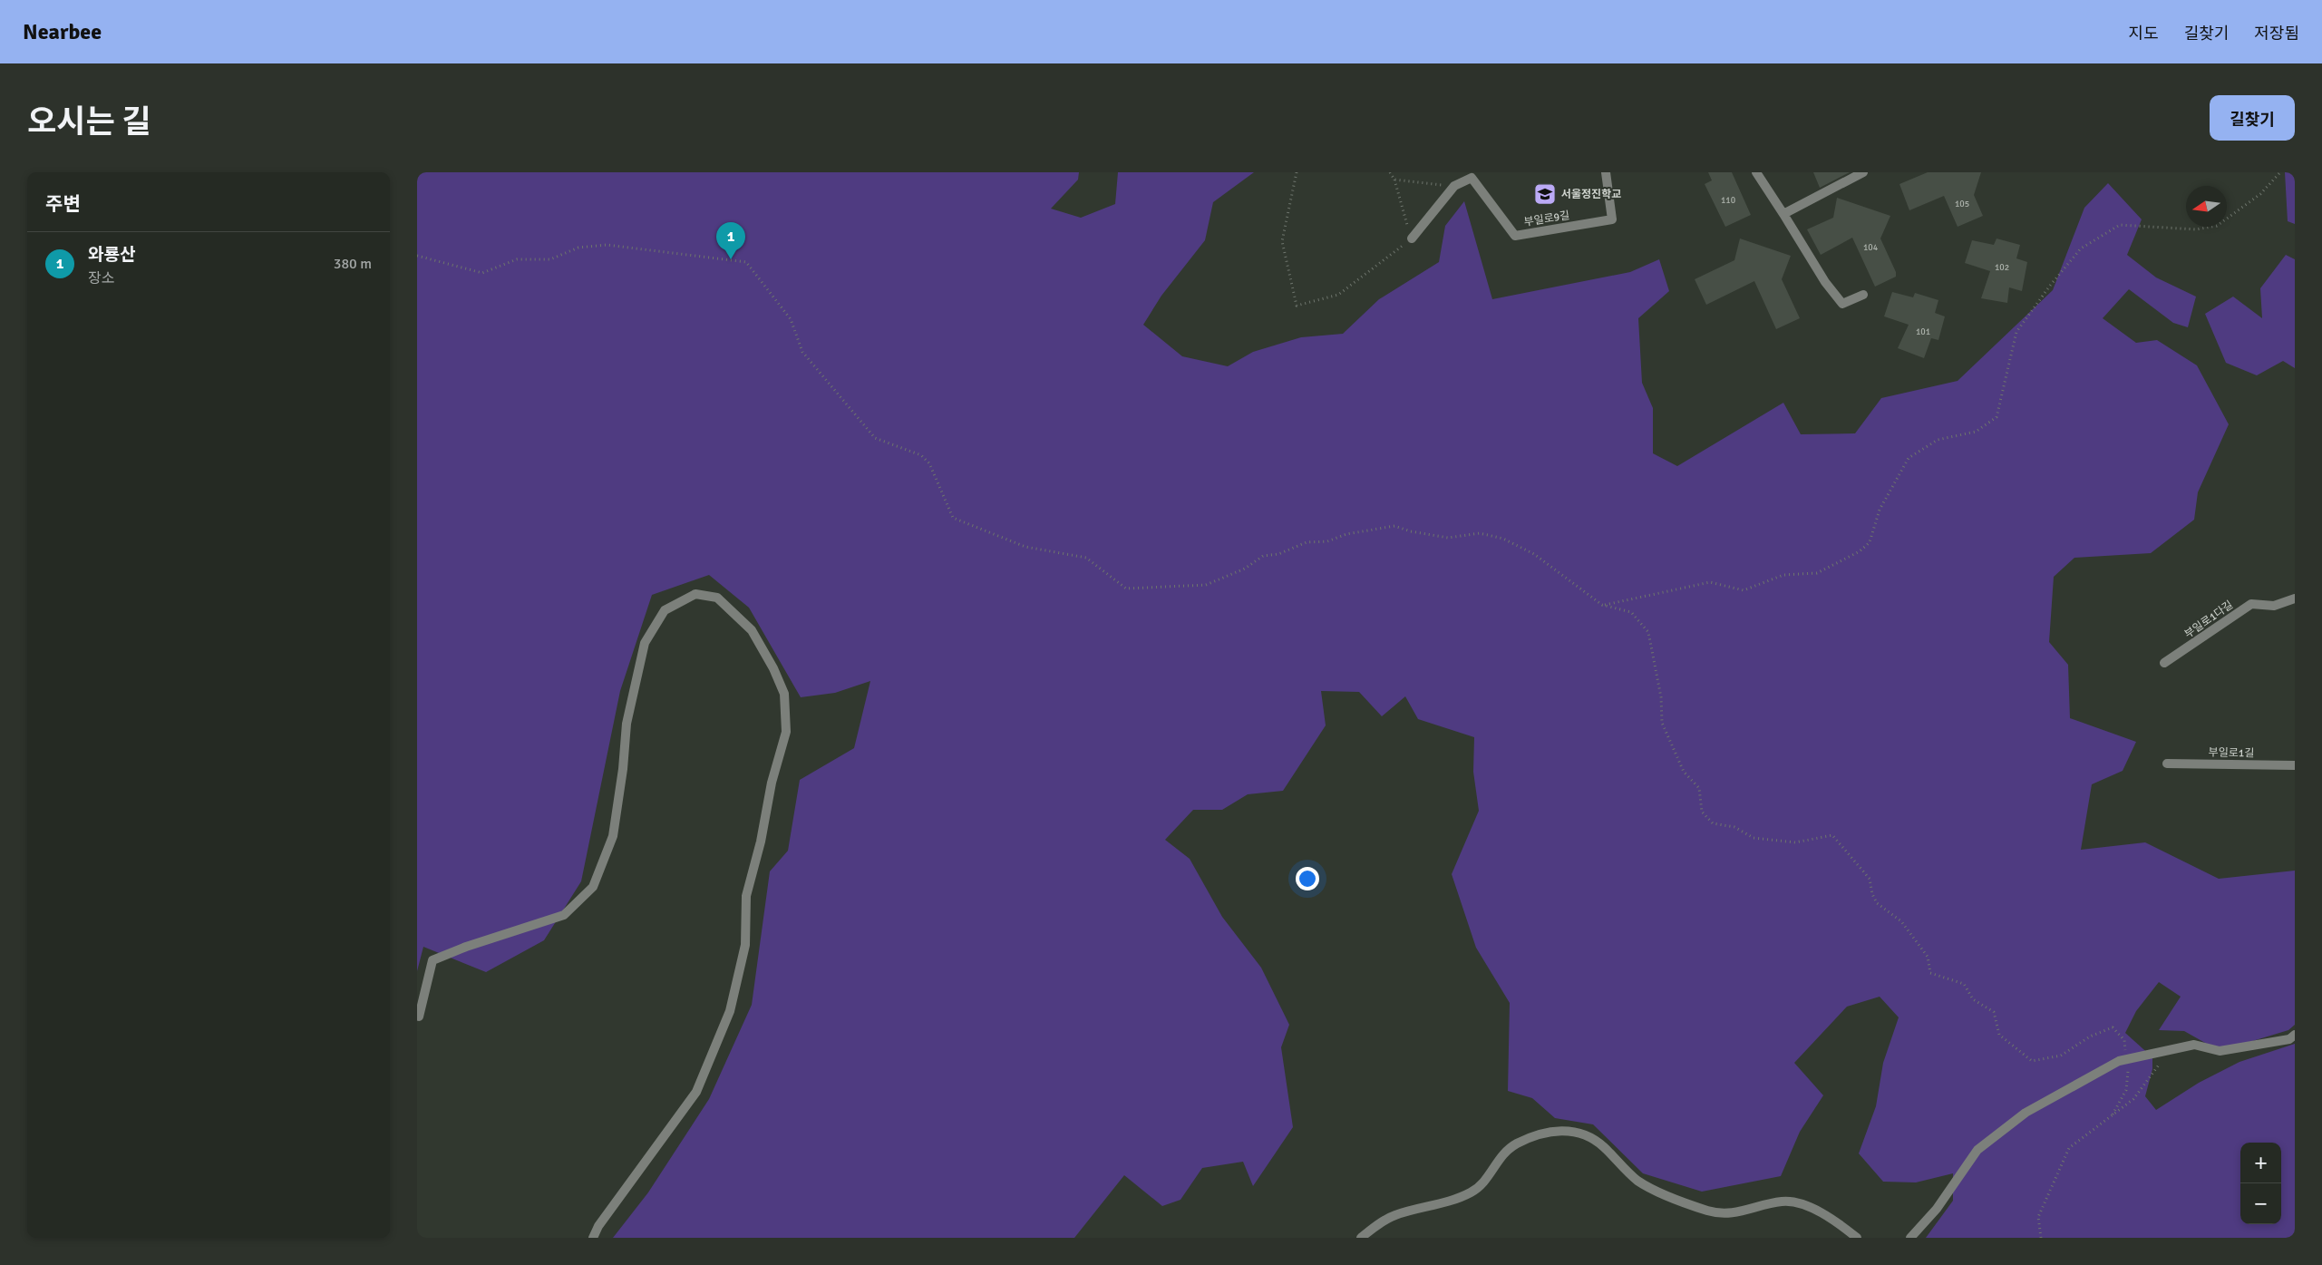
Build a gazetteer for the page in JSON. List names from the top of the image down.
{
  "streets": {
    "street": ["부일로9길", "부일로1다길", "부일로1길"]
  },
  "places": {
    "school or university": ["서울정진학교"]
  },
  "house_numbers": [
    "110",
    "105",
    "104",
    "102",
    "101"
  ],
  "north": "left",
  "page": {
    "header": "Nearbee",
    "nav": ["지도", "길찾기", "저장됨"],
    "title": "오시는 길",
    "buttons": "길찾기",
    "heading": "주변",
    "pins": "1",
    "list": [
      {
        "mark": "1",
        "name": "와룡산",
        "note": "장소",
        "value": "380 m"
      }
    ],
    "map_buttons": ["+", "−"]
  }
}
